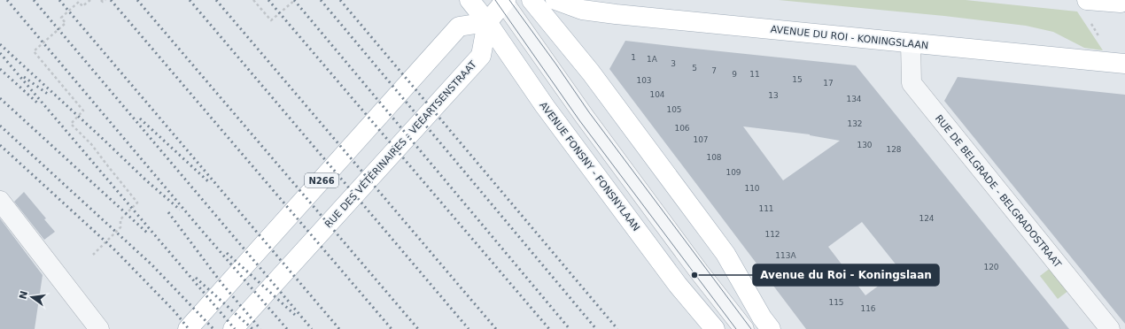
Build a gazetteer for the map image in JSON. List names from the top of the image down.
{
  "streets": {
    "main road": [
      "AVENUE DU ROI - KONINGSLAAN",
      "RUE DES VÉTÉRINAIRES - VEEARTSENSTRAAT",
      "AVENUE FONSNY - FONSNYLAAN",
      "N266"
    ],
    "street": ["RUE DE BELGRADE - BELGRADOSTRAAT"]
  },
  "crossings": [
    ["AVENUE DU ROI - KONINGSLAAN", "RUE DE BELGRADE - BELGRADOSTRAAT"],
    ["RUE DES VÉTÉRINAIRES - VEEARTSENSTRAAT", "AVENUE FONSNY - FONSNYLAAN"],
    ["RUE DES VÉTÉRINAIRES - VEEARTSENSTRAAT", "N266"],
    ["AVENUE FONSNY - FONSNYLAAN", "N266"]
  ],
  "places": ["Avenue du Roi - Koningslaan"],
  "house_numbers": [
    "1",
    "1A",
    "3",
    "5",
    "7",
    "9",
    "11",
    "15",
    "103",
    "17",
    "104",
    "13",
    "134",
    "105",
    "132",
    "106",
    "107",
    "130",
    "128",
    "108",
    "109",
    "110",
    "111",
    "124",
    "112",
    "113A",
    "120",
    "115",
    "116"
  ],
  "north": "left"
}
